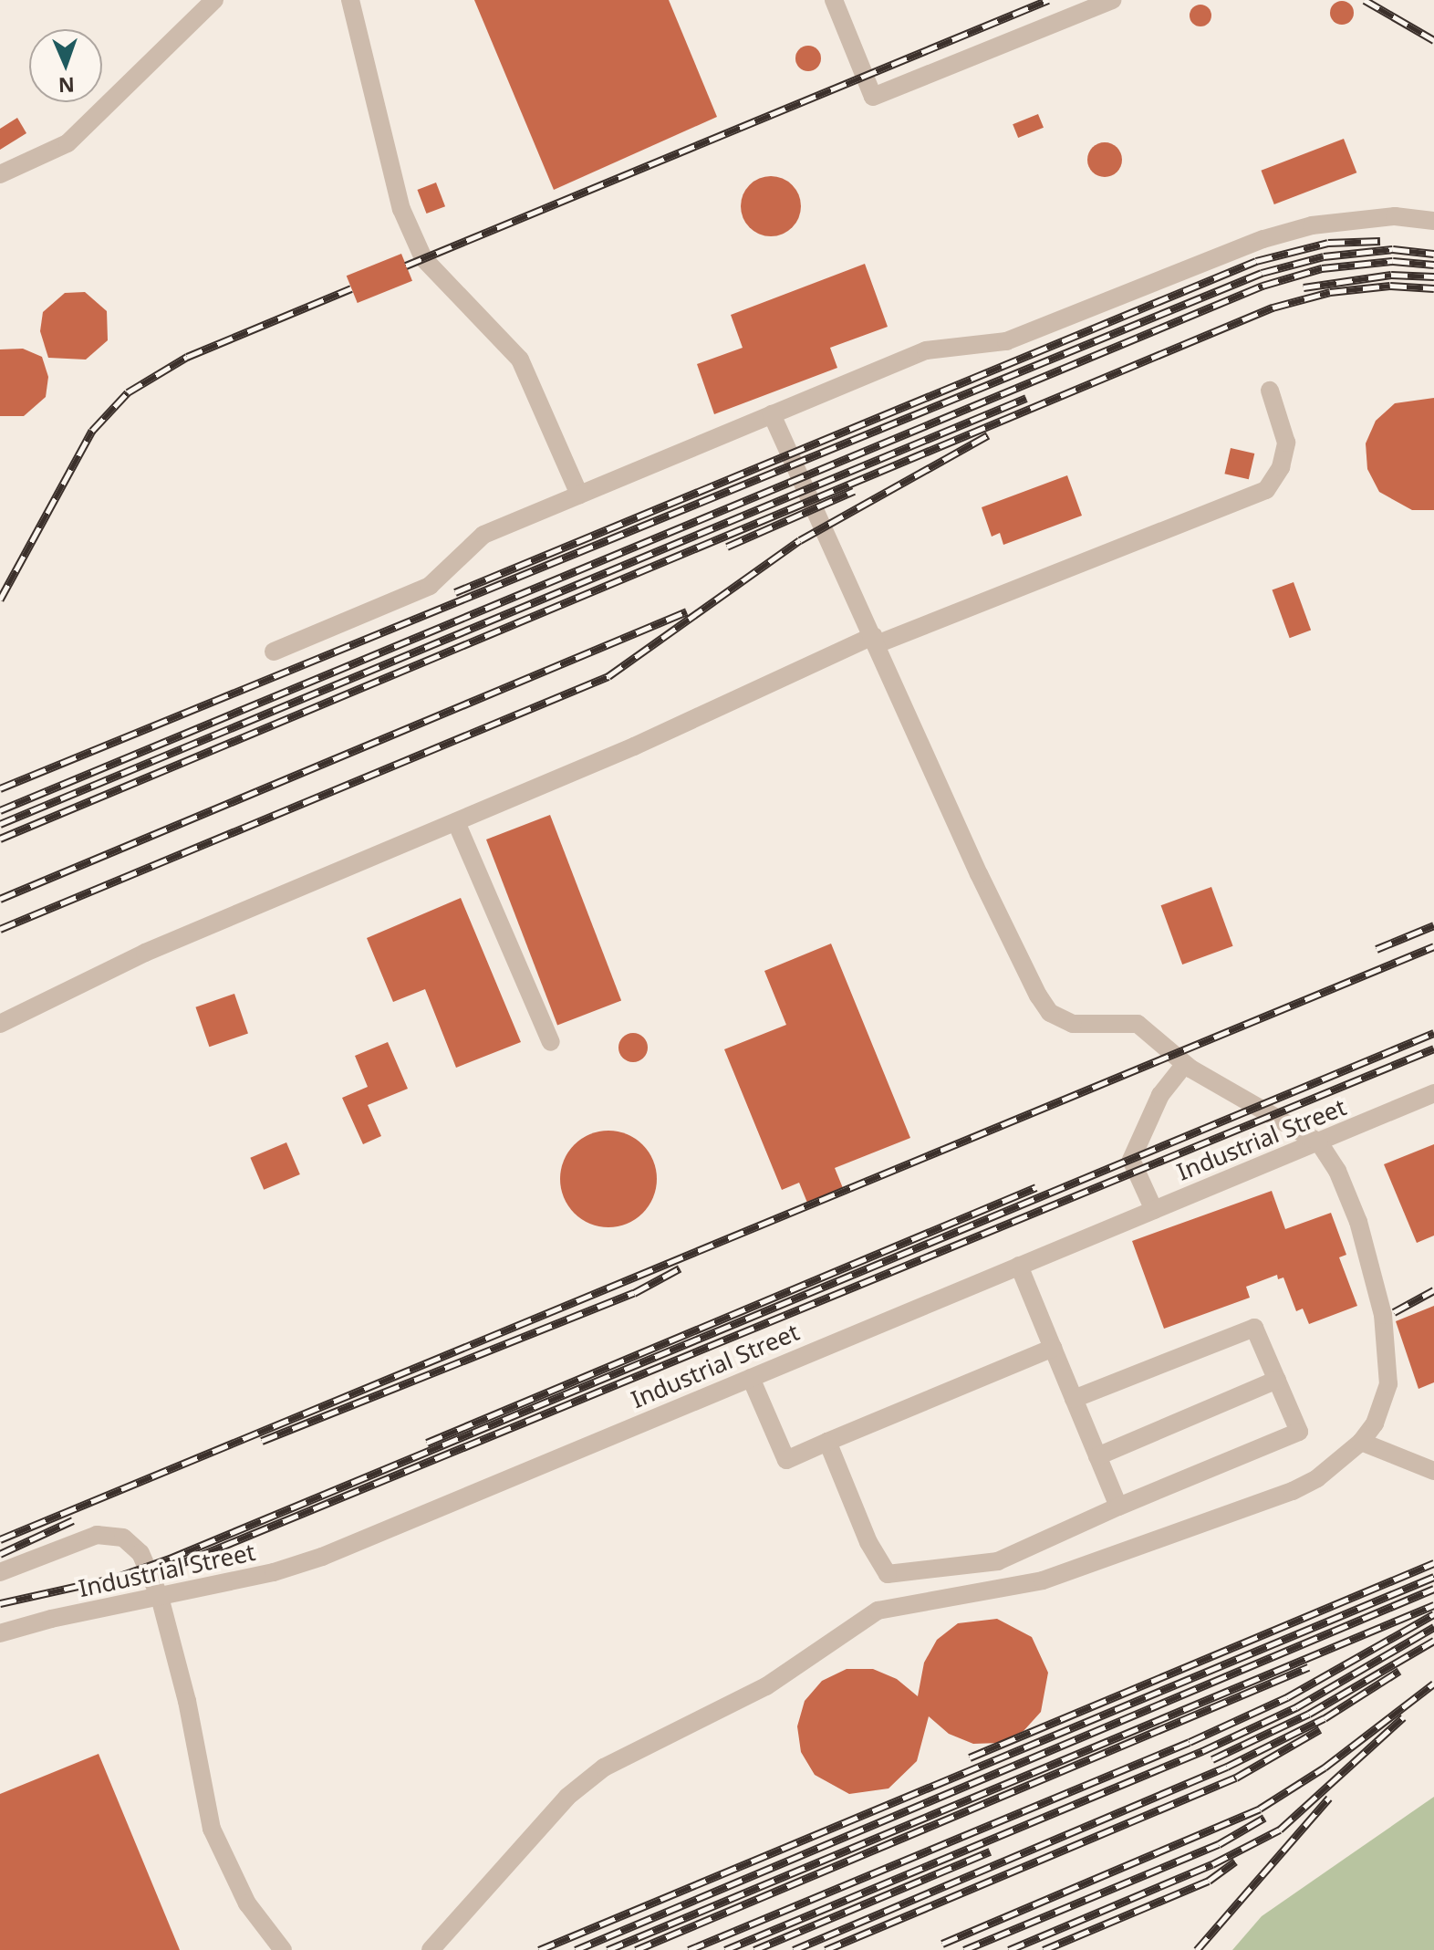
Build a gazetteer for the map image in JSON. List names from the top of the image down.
{
  "streets": {
    "street": ["Industrial Street"]
  },
  "north": "bottom"
}
